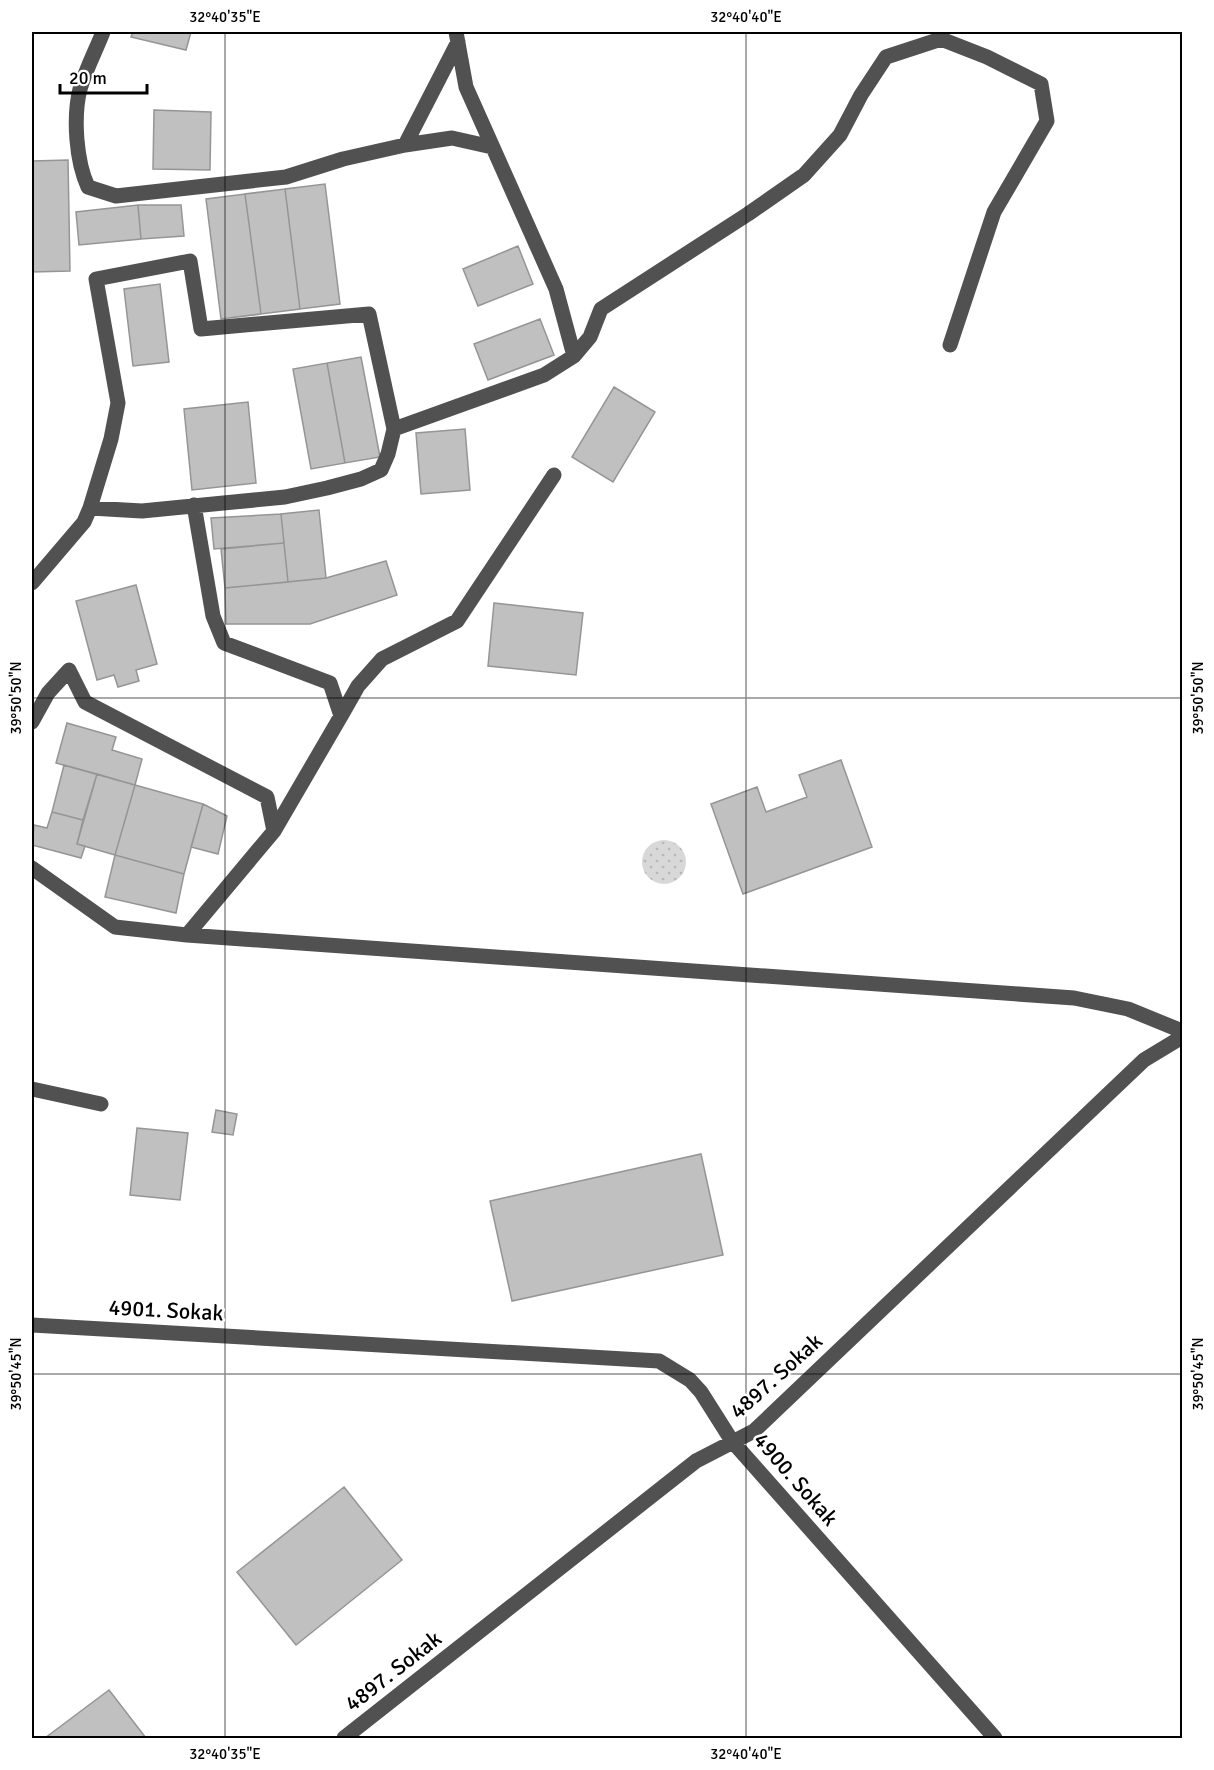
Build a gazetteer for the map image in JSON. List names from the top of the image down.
{
  "streets": {
    "street": ["4901. Sokak", "4897. Sokak", "4900. Sokak"]
  },
  "crossings": [
    ["4901. Sokak", "4900. Sokak"],
    ["4897. Sokak", "4900. Sokak"]
  ],
  "scale_bar": "20 m",
  "coordinates": [
    "32°40'35\"E",
    "32°40'40\"E",
    "39°50'50\"N",
    "39°50'45\"N"
  ]
}
